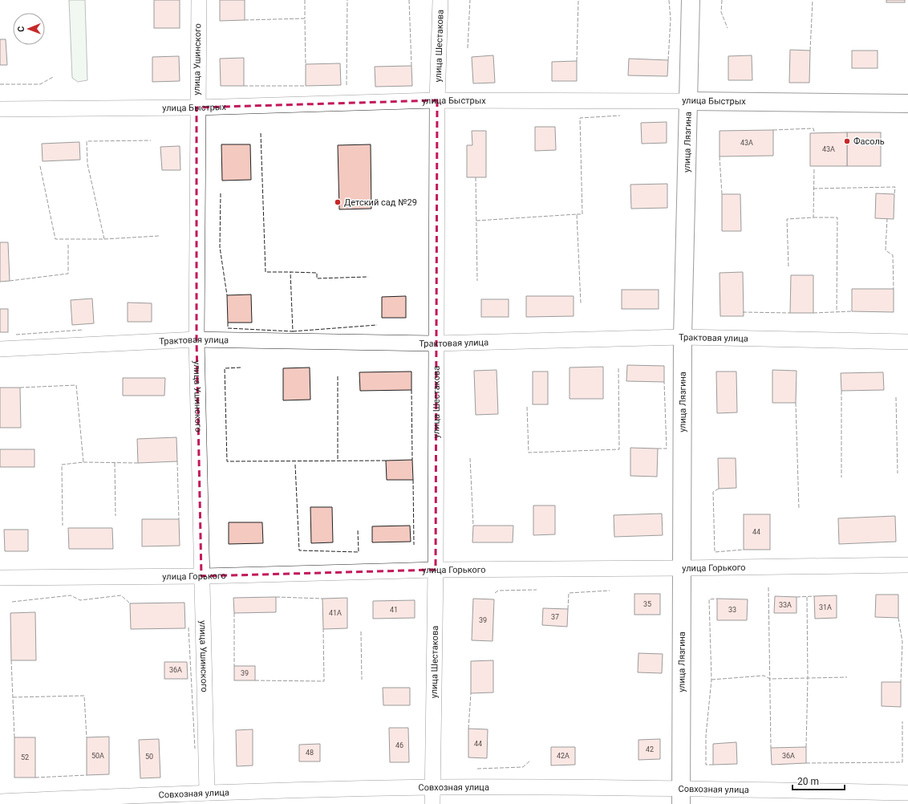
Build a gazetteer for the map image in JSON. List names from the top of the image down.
{
  "streets": {
    "main road": ["улица Быстрых", "улица Лязгина"],
    "street": [
      "улица Шестакова",
      "улица Ушинского",
      "Трактовая улица",
      "улица Горького",
      "Совхозная улица"
    ]
  },
  "crossings": [
    ["улица Шестакова", "улица Быстрых"],
    ["улица Шестакова", "Трактовая улица"],
    ["улица Шестакова", "улица Горького"],
    ["улица Шестакова", "Совхозная улица"],
    ["улица Ушинского", "улица Быстрых"],
    ["улица Ушинского", "Трактовая улица"],
    ["улица Ушинского", "улица Горького"],
    ["улица Ушинского", "Совхозная улица"],
    ["улица Быстрых", "улица Лязгина"],
    ["улица Лязгина", "Трактовая улица"],
    ["улица Лязгина", "улица Горького"],
    ["улица Лязгина", "Совхозная улица"]
  ],
  "places": ["Фасоль", "Детский сад №29"],
  "house_numbers": [
    "43А",
    "43А",
    "44",
    "35",
    "33А",
    "31А",
    "41",
    "33",
    "41А",
    "37",
    "39",
    "36А",
    "39",
    "44",
    "46",
    "42",
    "48",
    "50А",
    "42А",
    "36А",
    "50",
    "52"
  ],
  "scale_bar": "20 m",
  "north": "left"
}
